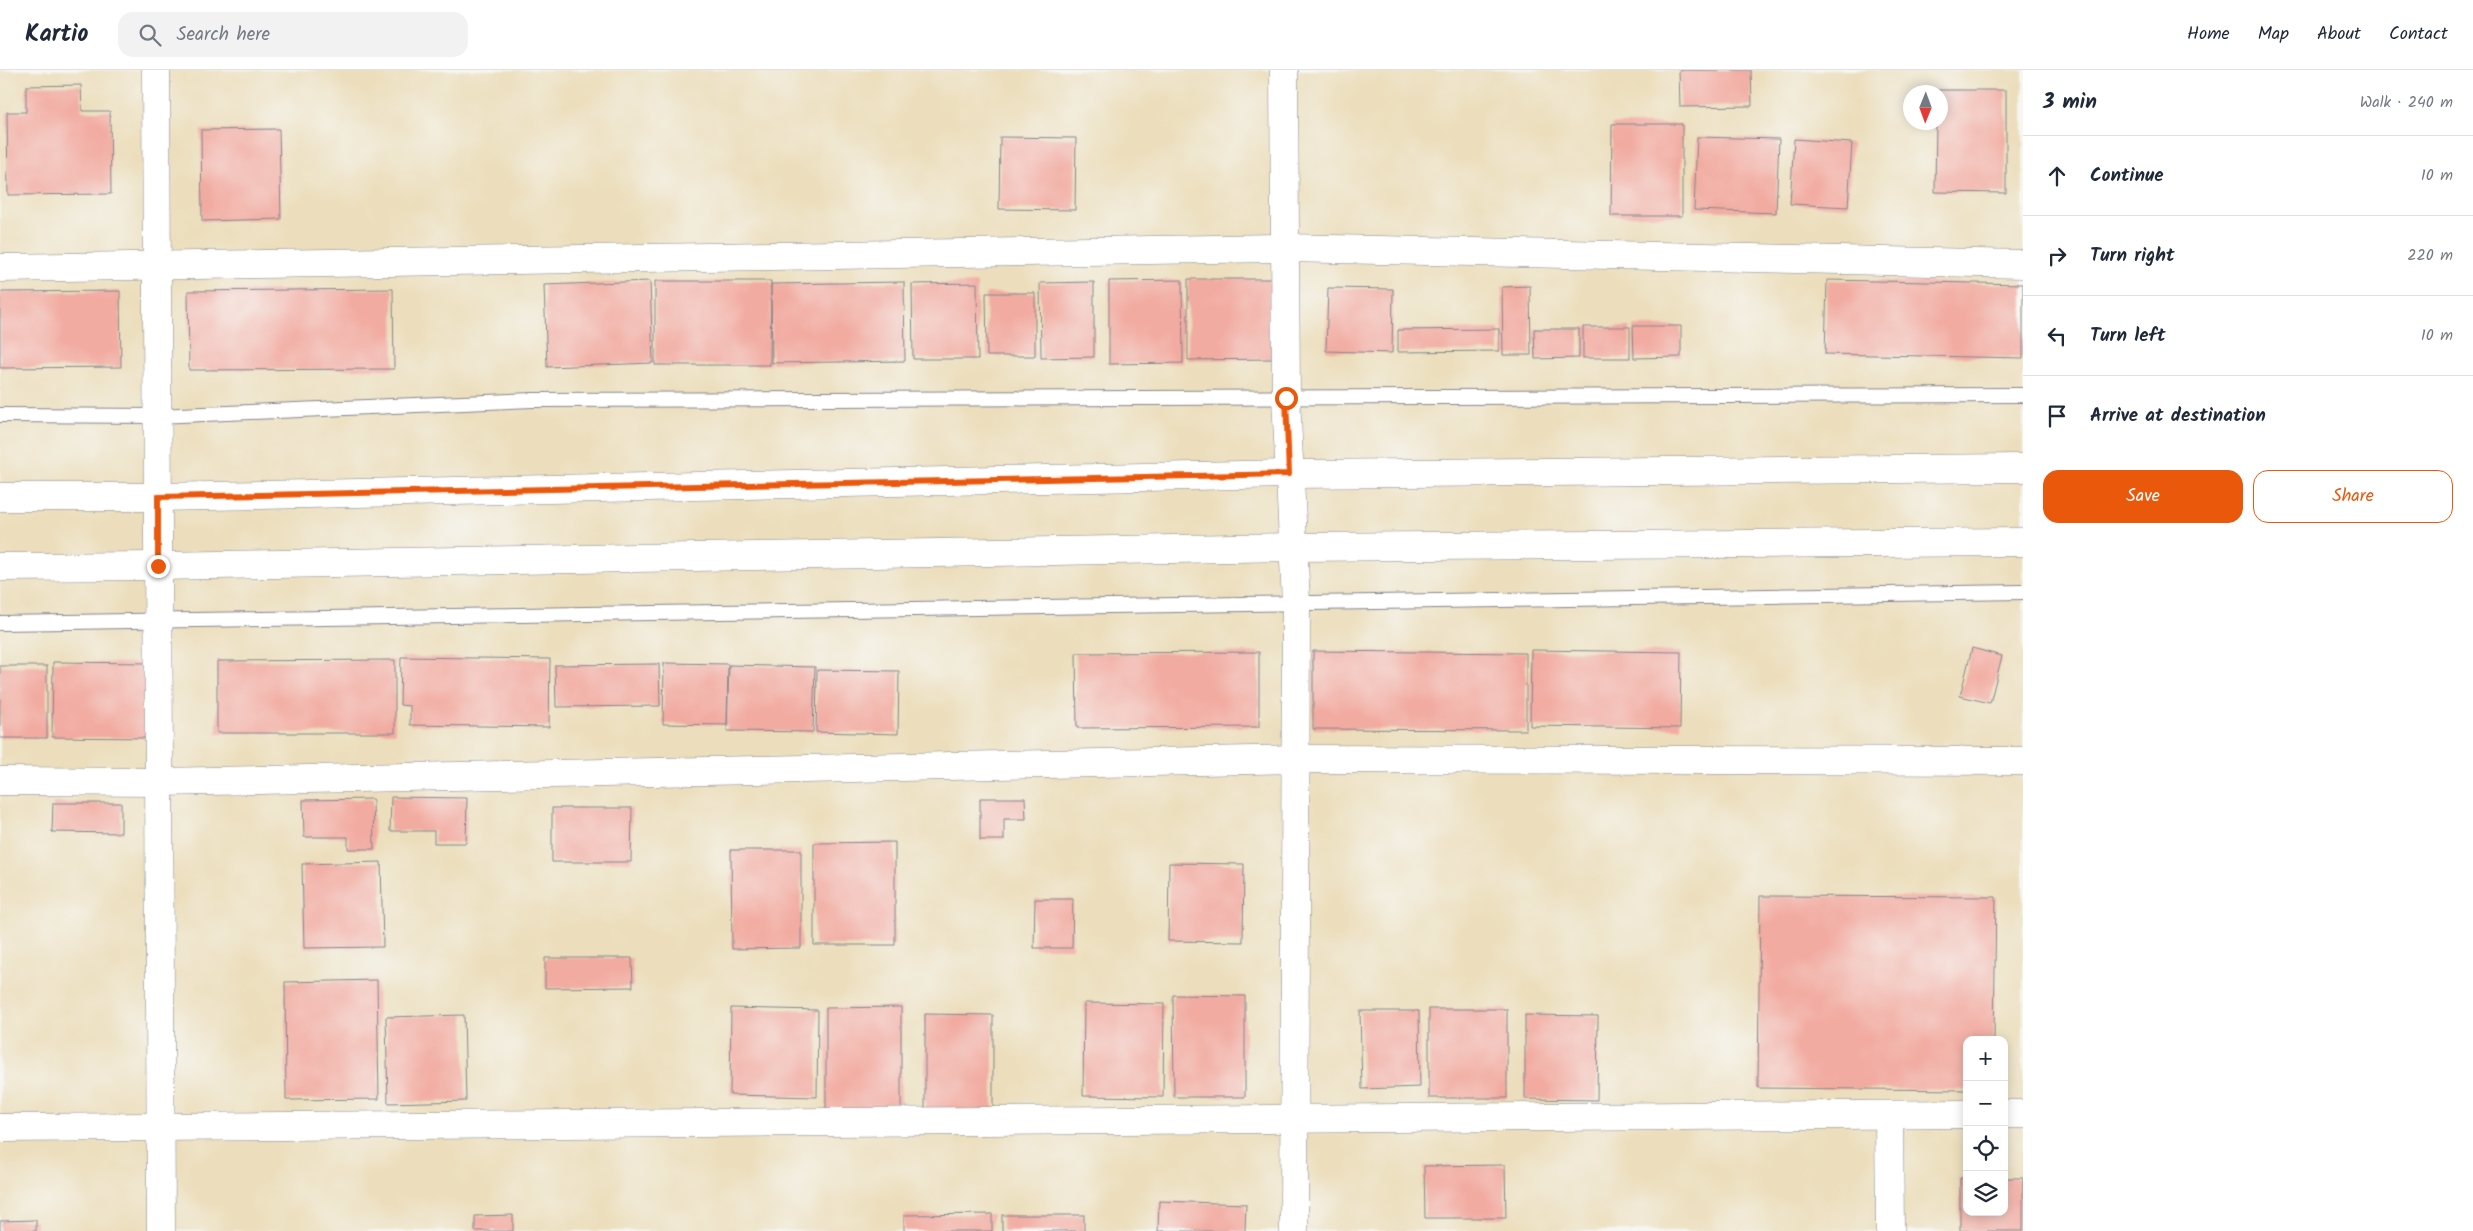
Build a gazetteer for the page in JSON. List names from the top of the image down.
{
  "north": "bottom",
  "page": {
    "header": "Kartio",
    "search": "Search here",
    "nav": [
      "Home",
      "Map",
      "About",
      "Contact"
    ],
    "heading": ["3 min", "Walk · 240 m"],
    "list": [
      ["Continue", "10 m"],
      ["Turn right", "220 m"],
      ["Turn left", "10 m"],
      "Arrive at destination"
    ],
    "buttons": ["Save", "Share"],
    "map_buttons": ["+", "−"]
  }
}
